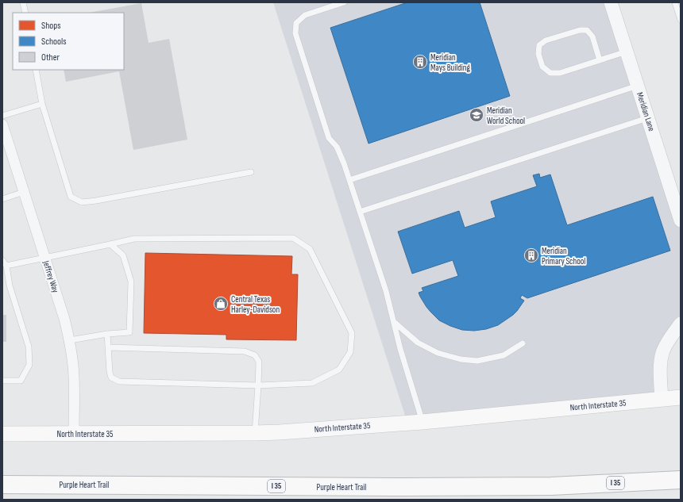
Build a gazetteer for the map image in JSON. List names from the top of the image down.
{
  "streets": {
    "highway": ["I 35", "Purple Heart Trail"],
    "main road": ["North Interstate 35"],
    "street": ["Meridian Lane", "Jeffrey Way"]
  },
  "crossings": [
    ["Jeffrey Way", "North Interstate 35"]
  ],
  "places": {
    "building": ["Meridian Mays Building", "Meridian Primary School"],
    "school or university": ["Meridian World School"],
    "shop": ["Central Texas Harley-Davidson"]
  },
  "legend": ["Shops", "Schools", "Other"]
}
